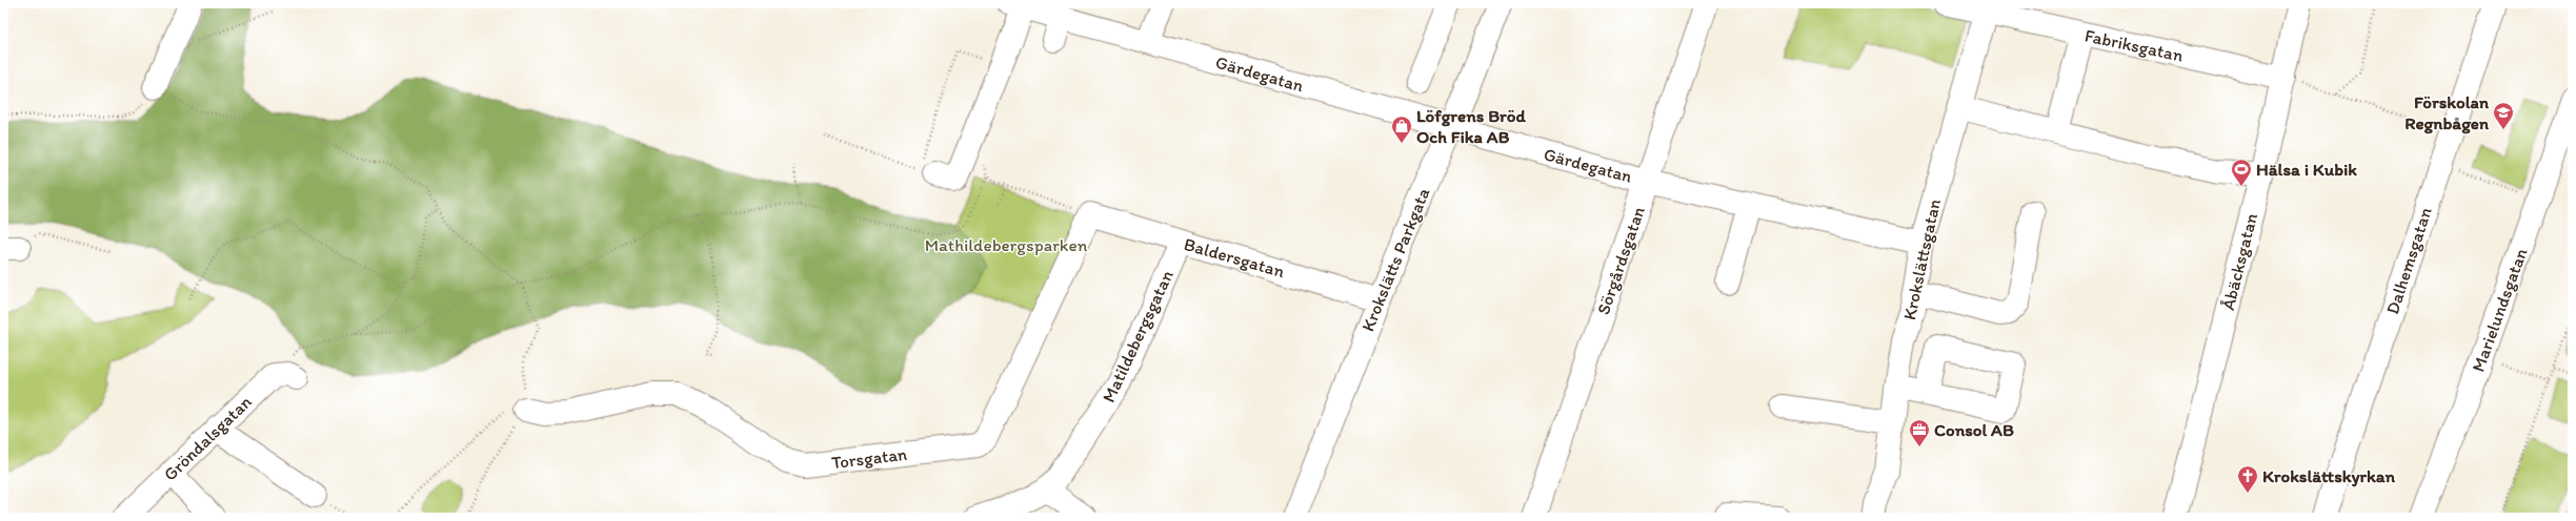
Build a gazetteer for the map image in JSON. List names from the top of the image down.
{
  "streets": {
    "street": [
      "Fabriksgatan",
      "Gärdegatan",
      "Baldersgatan",
      "Krokslätts Parkgata",
      "Krokslättsgatan",
      "Sörgårdsgatan",
      "Dalhemsgatan",
      "Åbäcksgatan",
      "Marielundsgatan",
      "Matildebergsgatan",
      "Gröndalsgatan",
      "Torsgatan"
    ]
  },
  "crossings": [
    ["Fabriksgatan", "Krokslättsgatan"],
    ["Fabriksgatan", "Åbäcksgatan"],
    ["Gärdegatan", "Krokslätts Parkgata"],
    ["Gärdegatan", "Krokslättsgatan"],
    ["Gärdegatan", "Sörgårdsgatan"],
    ["Baldersgatan", "Krokslätts Parkgata"],
    ["Baldersgatan", "Matildebergsgatan"],
    ["Baldersgatan", "Torsgatan"]
  ],
  "parks": ["Mathildebergsparken"],
  "places": {
    "school or university": ["Förskolan Regnbågen"],
    "shop": ["Löfgrens Bröd Och Fika AB"],
    "sports": ["Hälsa i Kubik"],
    "office": ["Consol AB"],
    "church": ["Krokslättskyrkan"]
  }
}
